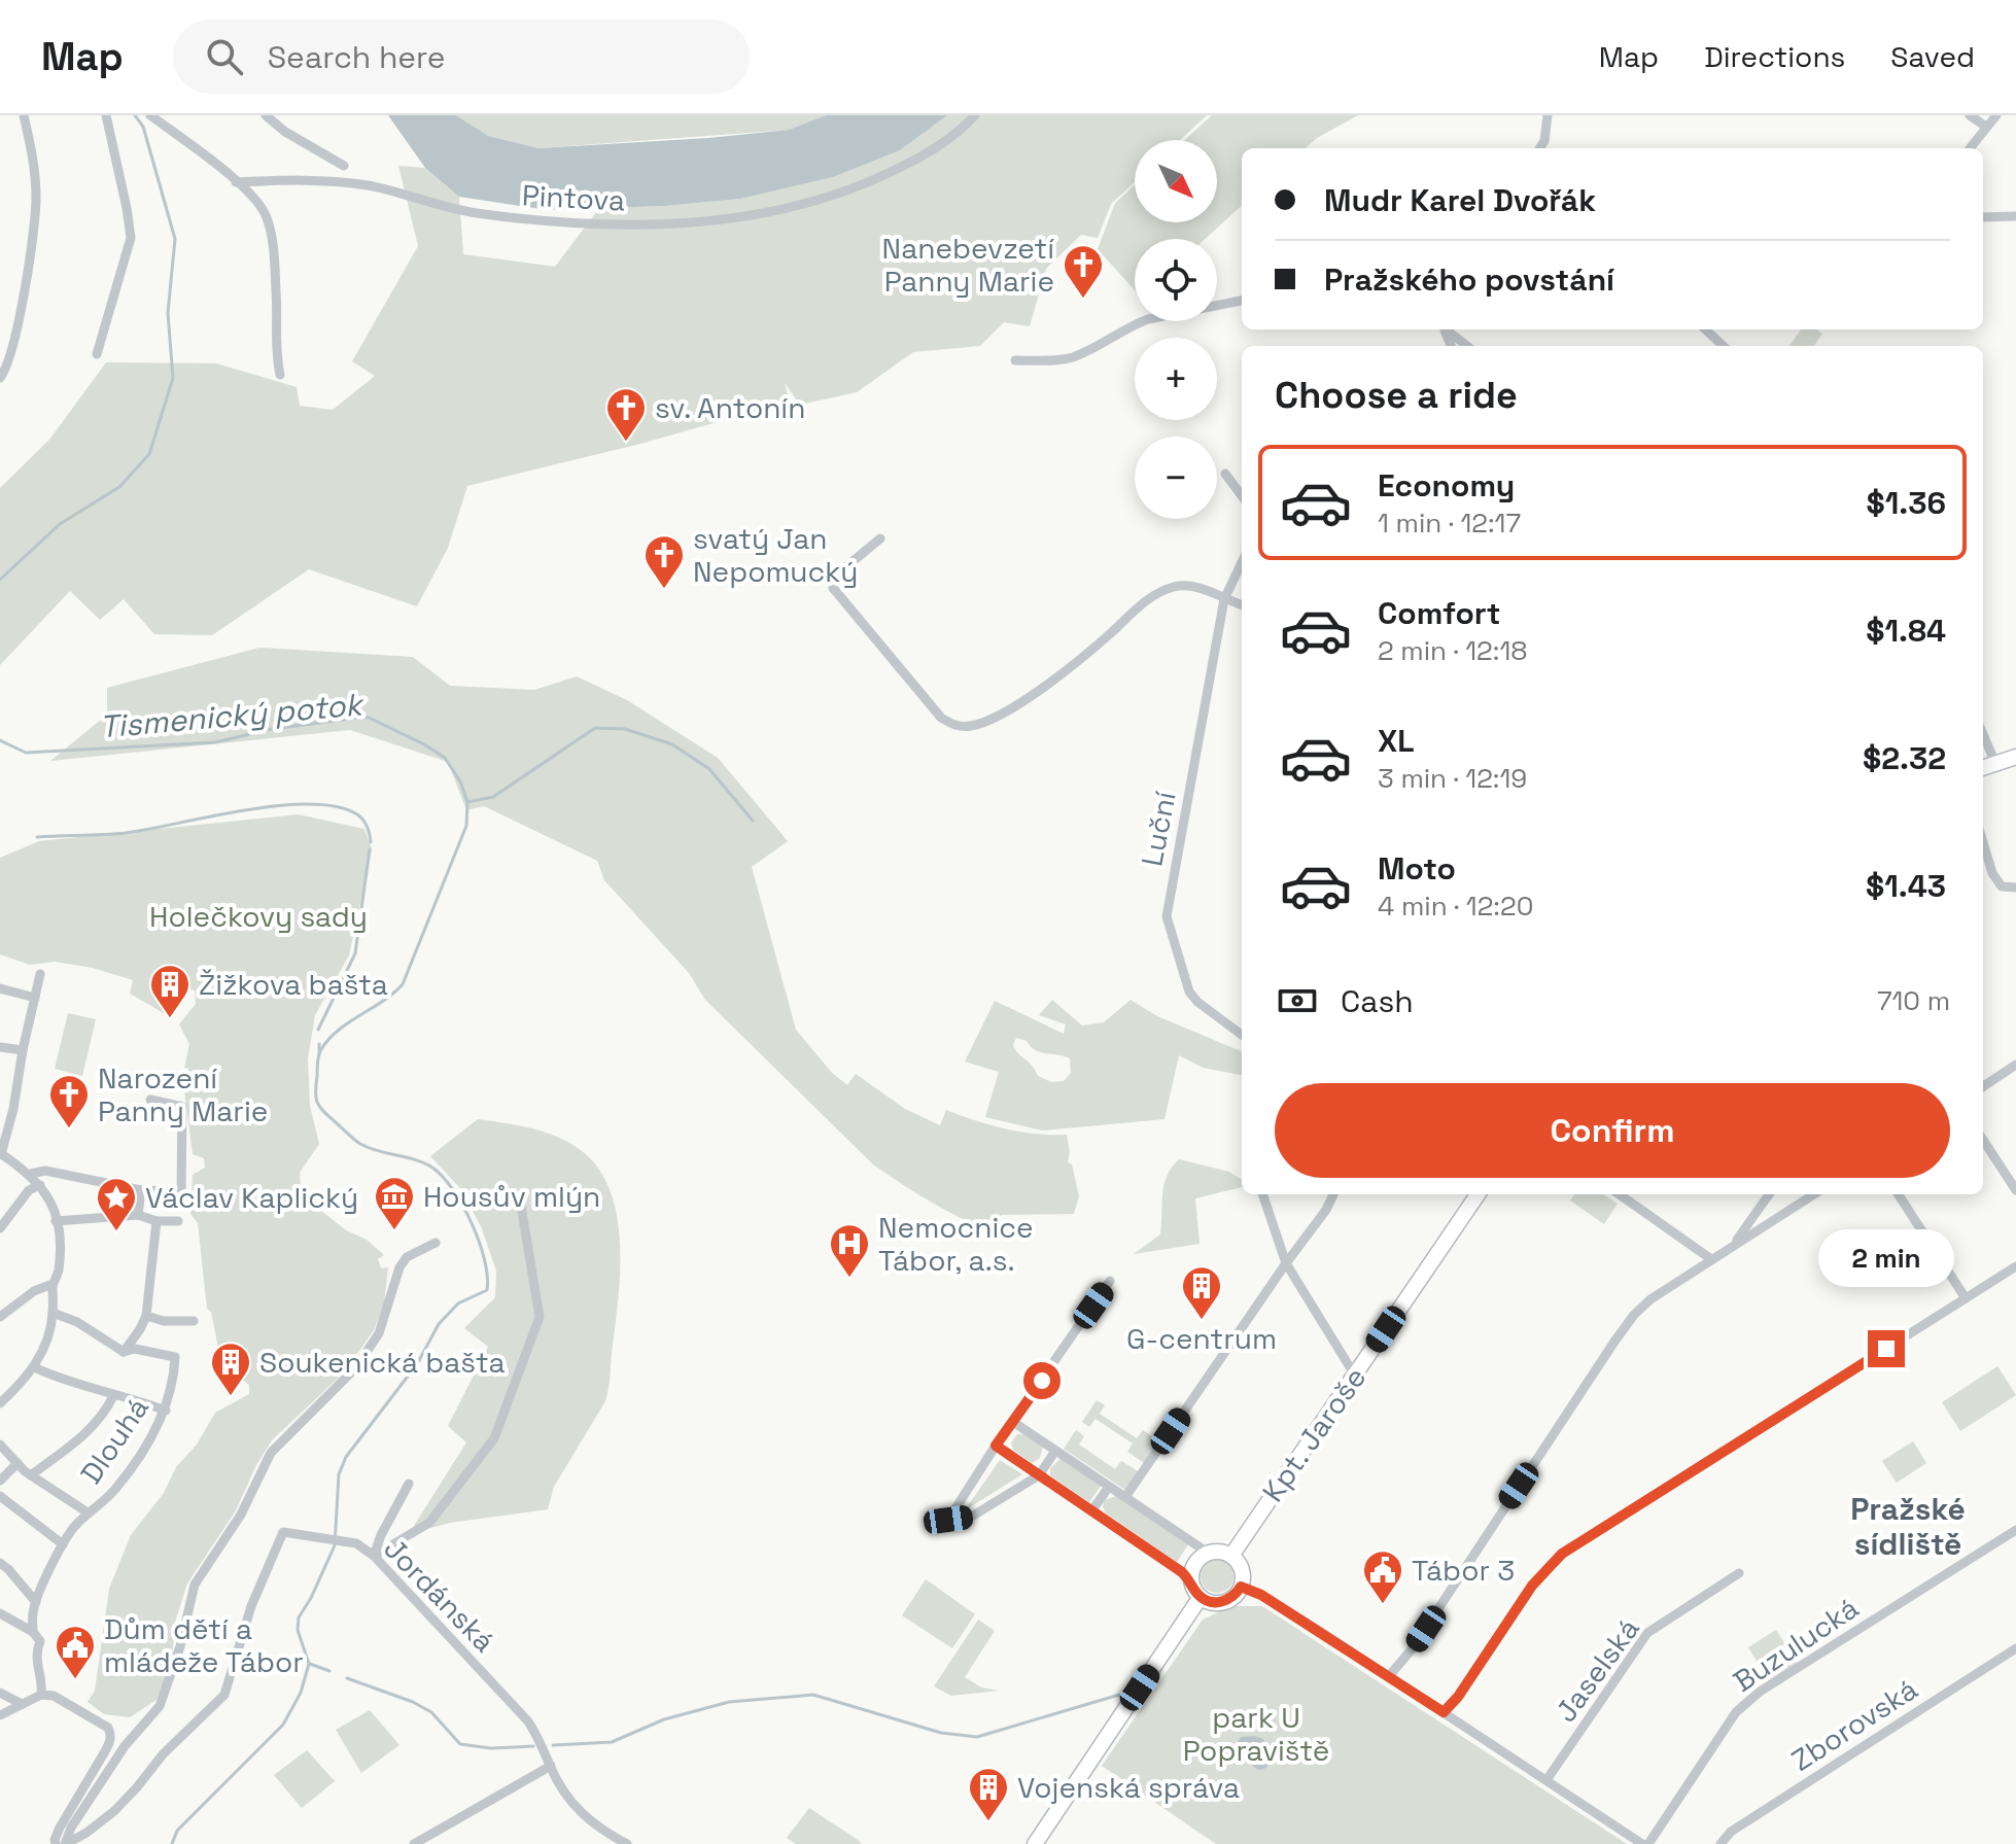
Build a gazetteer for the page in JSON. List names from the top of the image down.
{
  "streets": {
    "street": [
      "Pintova",
      "Luční",
      "Kpt. Jaroše",
      "Dlouhá",
      "Jordánská",
      "Buzulucká",
      "Jaselská",
      "Zborovská"
    ]
  },
  "districts": ["Pražské sídliště"],
  "water": ["Tismenický potok"],
  "parks": ["Holečkovy sady", "park U Popraviště"],
  "places": {
    "church": [
      "Nanebevzetí Panny Marie",
      "sv. Antonín",
      "svatý Jan Nepomucký",
      "Narození Panny Marie"
    ],
    "building": [
      "Žižkova bašta",
      "G-centrum",
      "Soukenická bašta",
      "Vojenská správa"
    ],
    "museum": ["Housův mlýn"],
    "place": ["Václav Kaplický"],
    "hospital": ["Nemocnice Tábor, a.s."],
    "public building": ["Tábor 3", "Dům dětí a mládeže Tábor"]
  },
  "north": "bottom right",
  "page": {
    "header": "Map",
    "search": "Search here",
    "nav": ["Map", "Directions", "Saved"],
    "map_buttons": ["+", "−"],
    "banner": ["Mudr Karel Dvořák", "Pražského povstání"],
    "heading": "Choose a ride",
    "list": [
      {
        "name": "Economy",
        "note": "1 min · 12:17",
        "value": "$1.36"
      },
      {
        "name": "Comfort",
        "note": "2 min · 12:18",
        "value": "$1.84"
      },
      {
        "name": "XL",
        "note": "3 min · 12:19",
        "value": "$2.32"
      },
      {
        "name": "Moto",
        "note": "4 min · 12:20",
        "value": "$1.43"
      }
    ],
    "pay": ["Cash", "710 m"],
    "buttons": "Confirm",
    "bubble": "2 min"
  }
}
